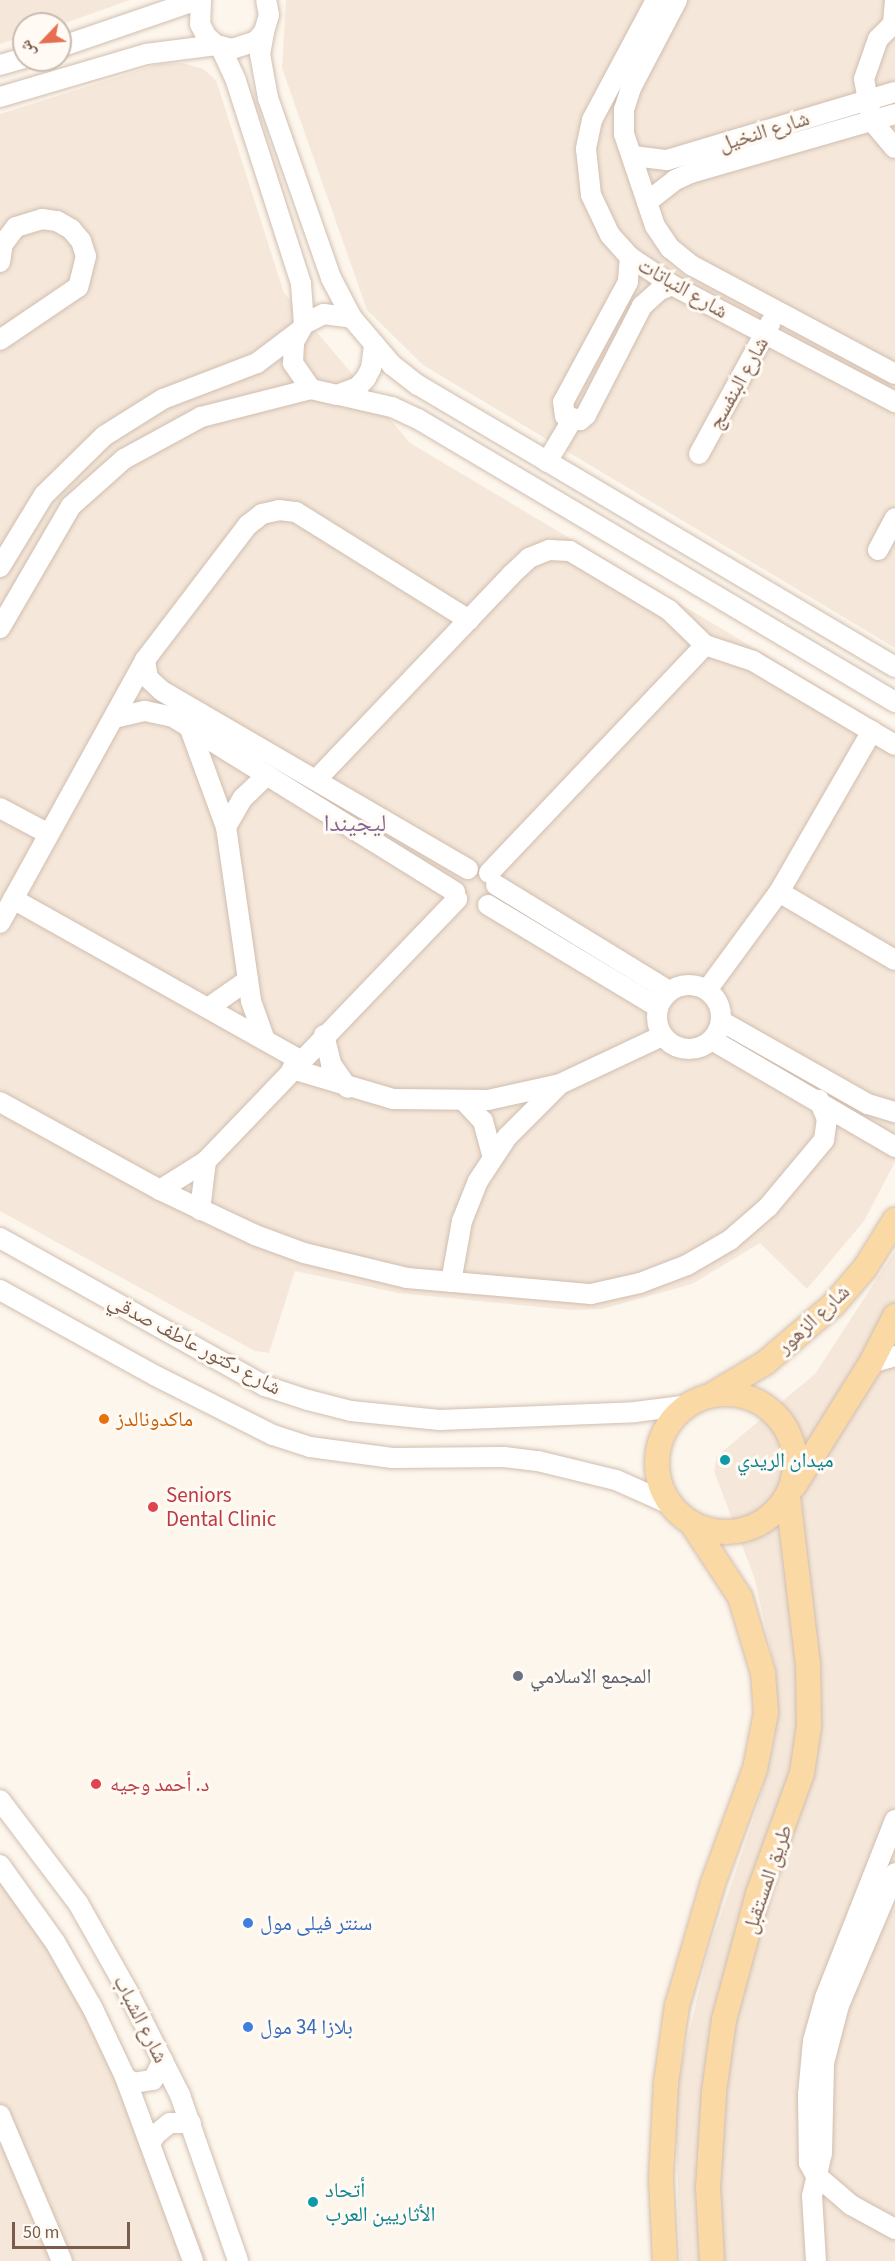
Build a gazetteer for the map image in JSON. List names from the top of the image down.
{
  "streets": {
    "main road": ["شارع الزهور", "طريق المستقبل"],
    "street": [
      "شارع النخيل",
      "شارع النباتات",
      "شارع البنفسج",
      "شارع دكتور عاطف صدقي",
      "شارع الشباب"
    ]
  },
  "crossings": [
    ["شارع النخيل", "شارع النباتات"],
    ["شارع النباتات", "شارع البنفسج"],
    ["شارع الزهور", "شارع دكتور عاطف صدقي"],
    ["شارع الزهور", "طريق المستقبل"],
    ["شارع دكتور عاطف صدقي", "طريق المستقبل"]
  ],
  "districts": ["ليجيندا"],
  "places": [
    "ماكدونالدز",
    "ميدان الريدي",
    "Seniors Dental Clinic",
    "المجمع الاسلامي",
    "د. أحمد وجيه",
    "سنتر فيلى مول",
    "بلازا 34 مول",
    "أتحاد الأثاريين العرب"
  ],
  "scale_bar": "50 m",
  "north": "bottom left"
}
